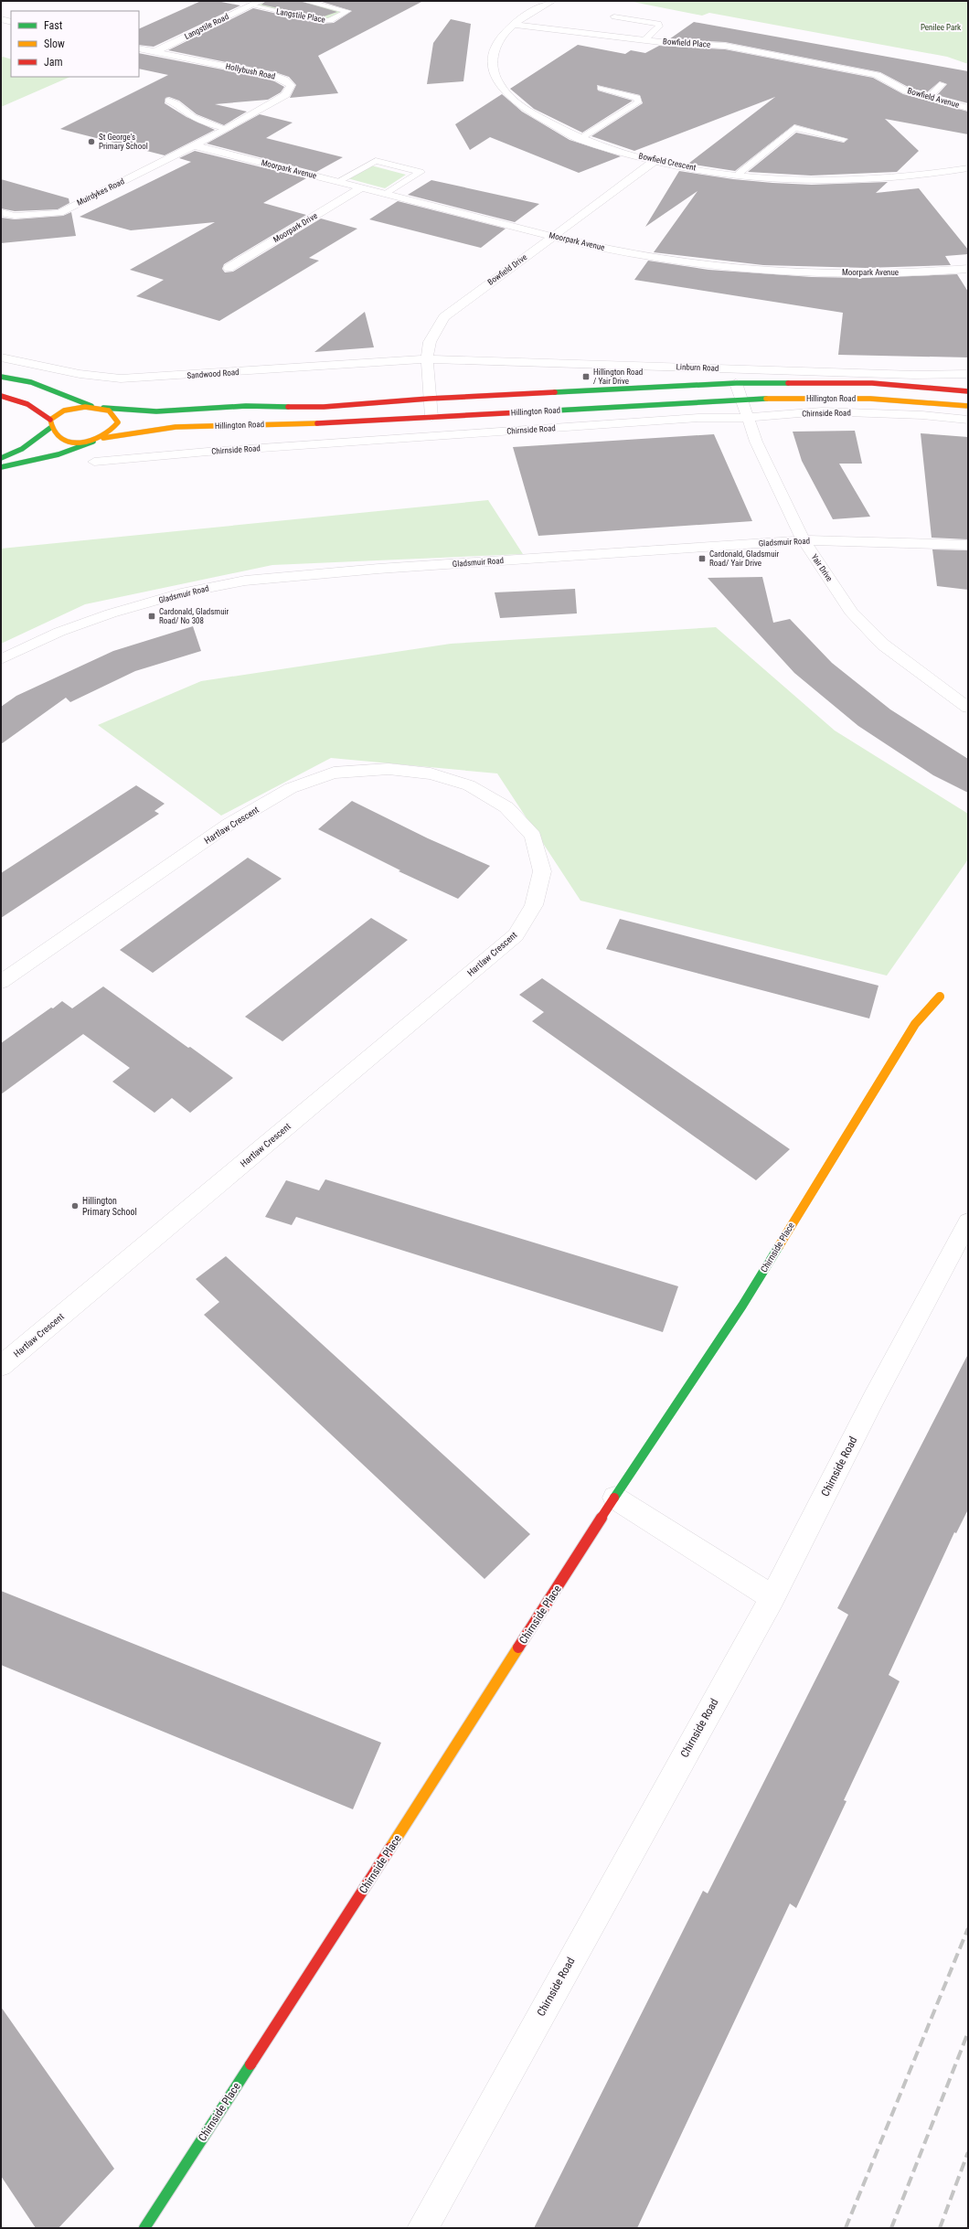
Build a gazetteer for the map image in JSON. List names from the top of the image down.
{
  "streets": {
    "main road": ["Hillington Road", "Chirnside Place"],
    "street": [
      "Langstile Road",
      "Bowfield Place",
      "Hollybush Road",
      "Bowfield Avenue",
      "Bowfield Crescent",
      "Moorpark Avenue",
      "Muirdykes Road",
      "Moorpark Drive",
      "Bowfield Drive",
      "Linburn Road",
      "Sandwood Road",
      "Chirnside Road",
      "Gladsmuir Road",
      "Yair Drive",
      "Hartlaw Crescent"
    ],
    "lane": ["Langstile Place"]
  },
  "crossings": [
    ["Langstile Place", "Langstile Road"],
    ["Langstile Road", "Hollybush Road"],
    ["Bowfield Place", "Bowfield Avenue"],
    ["Bowfield Place", "Bowfield Crescent"],
    ["Hollybush Road", "Moorpark Avenue"],
    ["Hollybush Road", "Muirdykes Road"],
    ["Bowfield Crescent", "Bowfield Drive"],
    ["Moorpark Avenue", "Muirdykes Road"],
    ["Moorpark Avenue", "Moorpark Drive"],
    ["Moorpark Avenue", "Bowfield Drive"],
    ["Bowfield Drive", "Linburn Road"],
    ["Bowfield Drive", "Sandwood Road"],
    ["Bowfield Drive", "Hillington Road"],
    ["Linburn Road", "Sandwood Road"],
    ["Hillington Road", "Yair Drive"],
    ["Chirnside Road", "Yair Drive"],
    ["Gladsmuir Road", "Yair Drive"]
  ],
  "parks": ["Penilee Park"],
  "places": {
    "other": ["St George's Primary School", "Hillington Primary School"],
    "transit": ["Hillington Road / Yair Drive", "Cardonald, Gladsmuir Road/ Yair Drive", "Cardonald, Gladsmuir Road/ No 308"]
  },
  "legend": ["Fast", "Slow", "Jam"]
}
